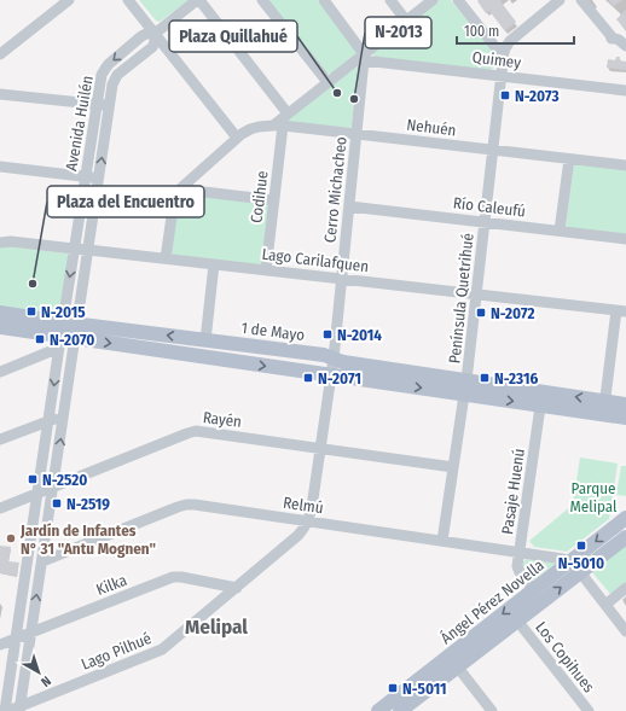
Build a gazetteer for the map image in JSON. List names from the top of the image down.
{
  "streets": {
    "main road": ["1 de Mayo", "Ángel Pérez Novella"],
    "street": [
      "Quimey",
      "Avenida Huilén",
      "Nehuén",
      "Cerro Michacheo",
      "Codihue",
      "Río Caleufú",
      "Lago Carilafquen",
      "Península Quetrihué",
      "Rayén",
      "Pasaje Huenú",
      "Relmú",
      "Kilka",
      "Lago Pilhué",
      "Los Copihues"
    ]
  },
  "crossings": [
    ["Quimey", "Cerro Michacheo"],
    ["Quimey", "Península Quetrihué"],
    ["Avenida Huilén", "Lago Carilafquen"],
    ["Avenida Huilén", "1 de Mayo"],
    ["Avenida Huilén", "Rayén"],
    ["Avenida Huilén", "Relmú"],
    ["Avenida Huilén", "Kilka"],
    ["Avenida Huilén", "Lago Pilhué"],
    ["Nehuén", "Cerro Michacheo"],
    ["Nehuén", "Codihue"],
    ["Nehuén", "Península Quetrihué"],
    ["Cerro Michacheo", "Río Caleufú"],
    ["Cerro Michacheo", "Lago Carilafquen"],
    ["Cerro Michacheo", "1 de Mayo"],
    ["Cerro Michacheo", "Rayén"],
    ["Cerro Michacheo", "Relmú"],
    ["Cerro Michacheo", "Lago Pilhué"],
    ["Codihue", "Lago Carilafquen"],
    ["Río Caleufú", "Península Quetrihué"],
    ["Lago Carilafquen", "Península Quetrihué"],
    ["Península Quetrihué", "1 de Mayo"],
    ["Península Quetrihué", "Rayén"],
    ["Península Quetrihué", "Relmú"],
    ["1 de Mayo", "Pasaje Huenú"],
    ["Pasaje Huenú", "Relmú"],
    ["Pasaje Huenú", "Ángel Pérez Novella"],
    ["Relmú", "Ángel Pérez Novella"],
    ["Relmú", "Lago Pilhué"],
    ["Kilka", "Lago Pilhué"],
    ["Ángel Pérez Novella", "Los Copihues"]
  ],
  "districts": ["Melipal"],
  "parks": ["Parque Melipal"],
  "places": {
    "other": [
      "Plaza Quillahué",
      "N-2013",
      "Plaza del Encuentro",
      "Jardín de Infantes N° 31 \"Antu Mognen\""
    ],
    "transit": [
      "N-2073",
      "N-2015",
      "N-2072",
      "N-2014",
      "N-2070",
      "N-2071",
      "N-2316",
      "N-2520",
      "N-2519",
      "N-5010",
      "N-5011"
    ]
  },
  "scale_bar": "100 m",
  "north": "bottom right"
}
